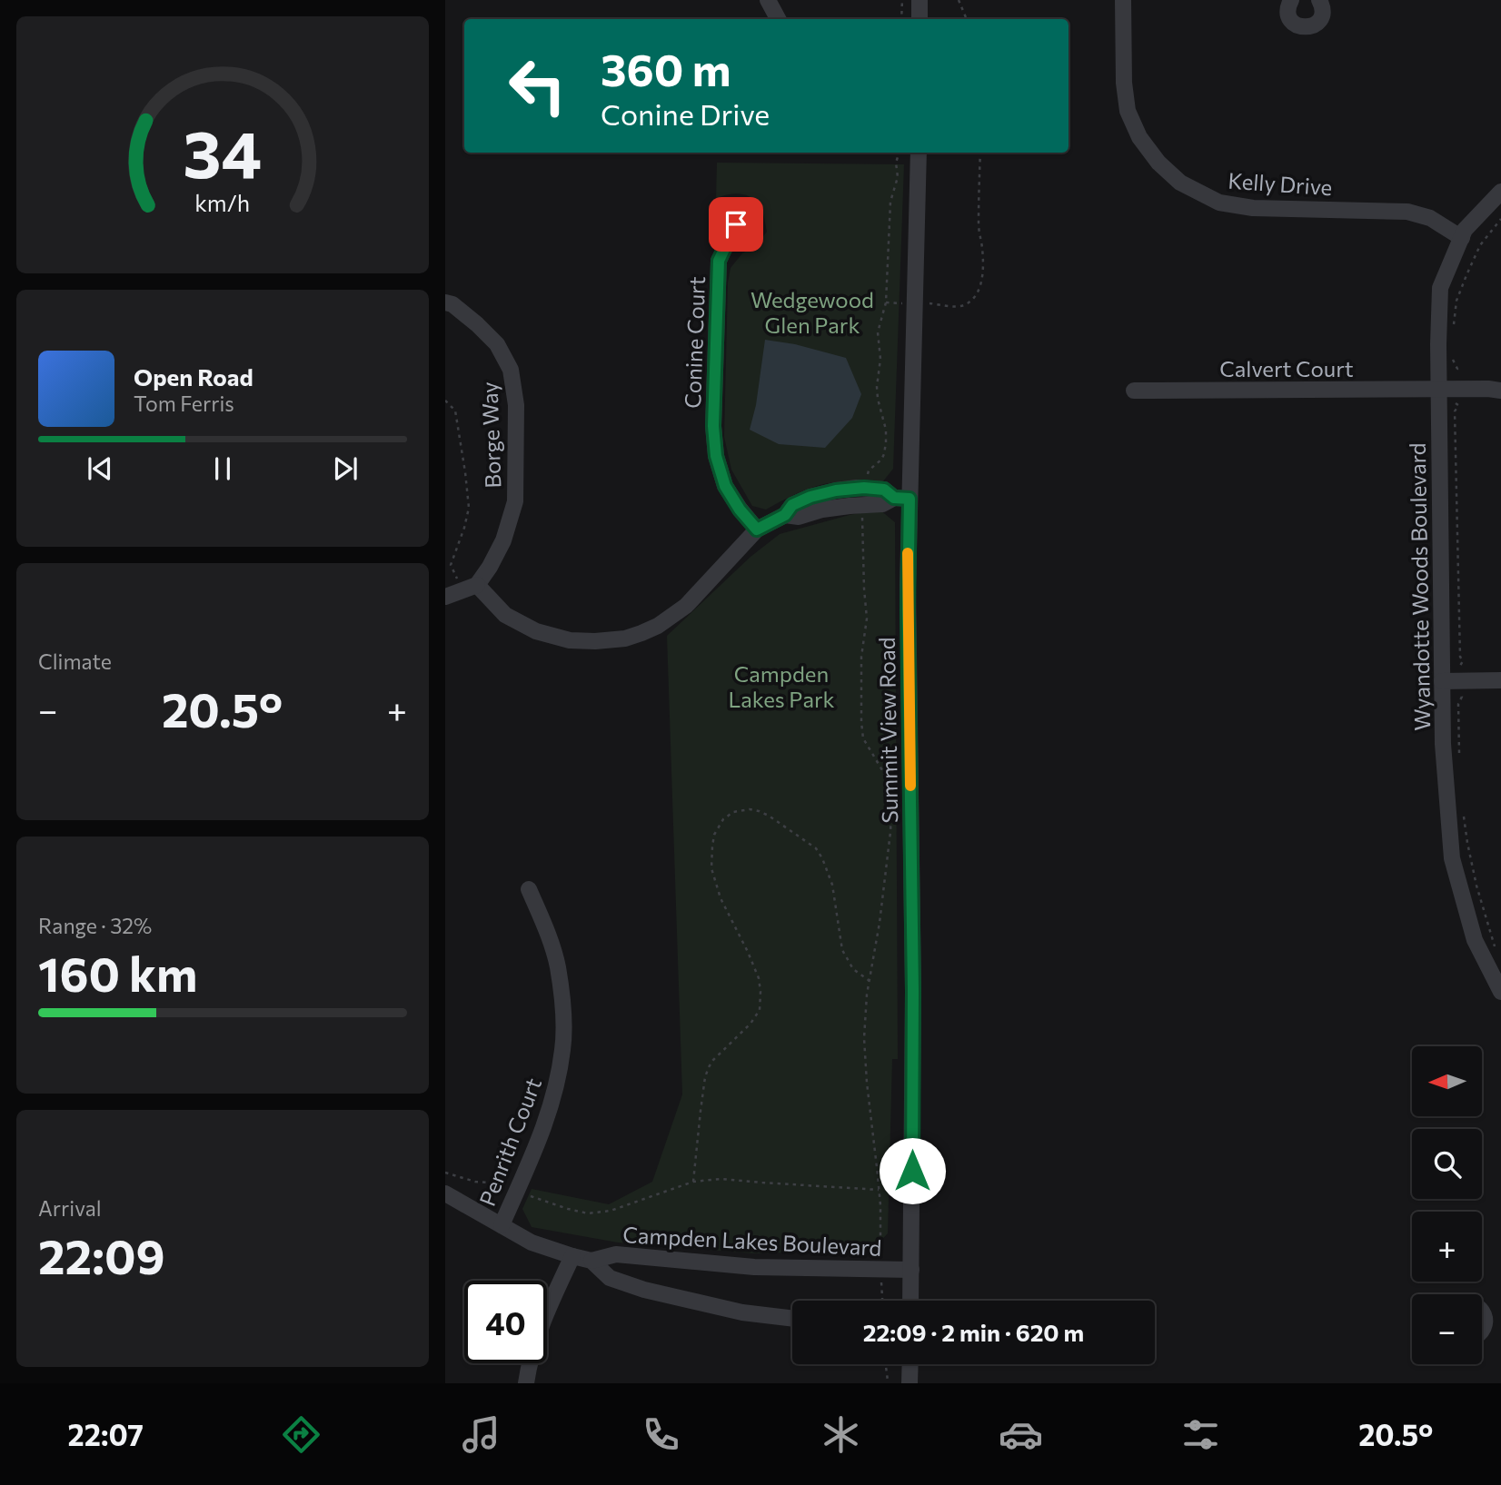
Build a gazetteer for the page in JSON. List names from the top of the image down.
{
  "streets": {
    "street": [
      "Kelly Drive",
      "Conine Court",
      "Calvert Court",
      "Borge Way",
      "Wyandotte Woods Boulevard",
      "Summit View Road",
      "Penrith Court",
      "Campden Lakes Boulevard"
    ]
  },
  "crossings": [
    ["Kelly Drive", "Wyandotte Woods Boulevard"],
    ["Calvert Court", "Wyandotte Woods Boulevard"],
    ["Summit View Road", "Campden Lakes Boulevard"],
    ["Penrith Court", "Campden Lakes Boulevard"]
  ],
  "parks": ["Wedgewood Glen Park", "Campden Lakes Park"],
  "north": "left",
  "page": {
    "turn": ["360 m", "Conine Drive"],
    "song": ["Open Road", "Tom Ferris"],
    "tile": [
      "Climate",
      ["Range · 32%", "160 km"],
      ["Arrival", "22:09"]
    ],
    "heat": ["−", "20.5°", "+"],
    "map_buttons": ["+", "−"],
    "limit": "40",
    "trip": "22:09 · 2 min · 620 m",
    "tabs": ["22:07", "20.5°"],
    "gauge": ["34", "km/h"]
  }
}
